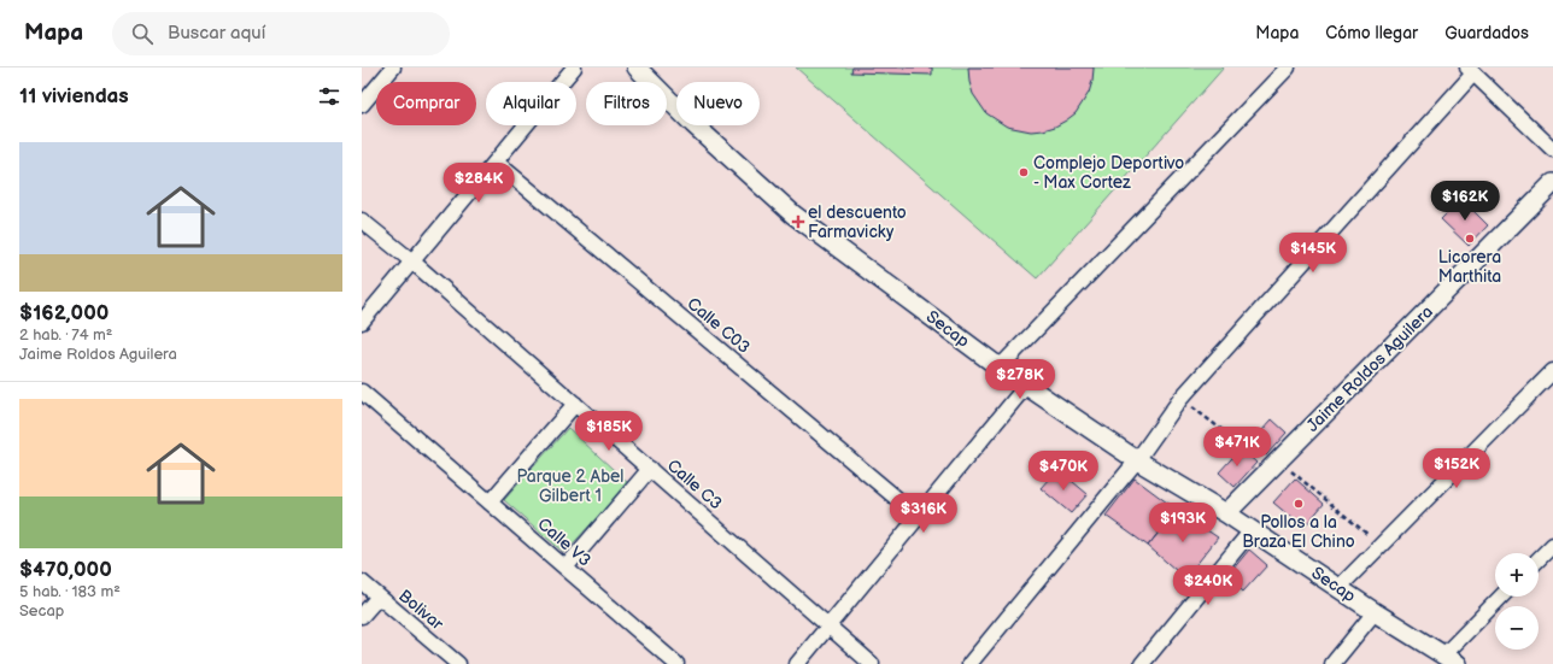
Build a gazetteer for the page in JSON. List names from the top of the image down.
{
  "streets": {
    "street": [
      "Calle C03",
      "Secap",
      "Jaime Roldos Aguilera",
      "Calle C3",
      "Calle V3",
      "Bolivar"
    ]
  },
  "crossings": [
    ["Secap", "Jaime Roldos Aguilera"]
  ],
  "parks": ["Parque 2 Abel Gilbert 1"],
  "places": {
    "other": ["Complejo Deportivo - Max Cortez", "Licorera Marthita", "Pollos a la Braza El Chino"],
    "health": ["el descuento Farmavicky"]
  },
  "page": {
    "header": "Mapa",
    "search": "Buscar aquí",
    "nav": ["Mapa", "Cómo llegar", "Guardados"],
    "heading": "11 viviendas",
    "chip": [
      "Comprar",
      "Alquilar",
      "Filtros",
      "Nuevo"
    ],
    "list": [
      {
        "name": "$162,000",
        "note": "2 hab. · 74 m² · Jaime Roldos Aguilera"
      },
      {
        "name": "$470,000",
        "note": "5 hab. · 183 m² · Secap"
      }
    ],
    "price": [
      "$284K",
      "$162K",
      "$145K",
      "$278K",
      "$185K",
      "$471K",
      "$152K",
      "$470K",
      "$316K",
      "$193K",
      "$240K"
    ],
    "map_buttons": ["+", "−"]
  }
}
